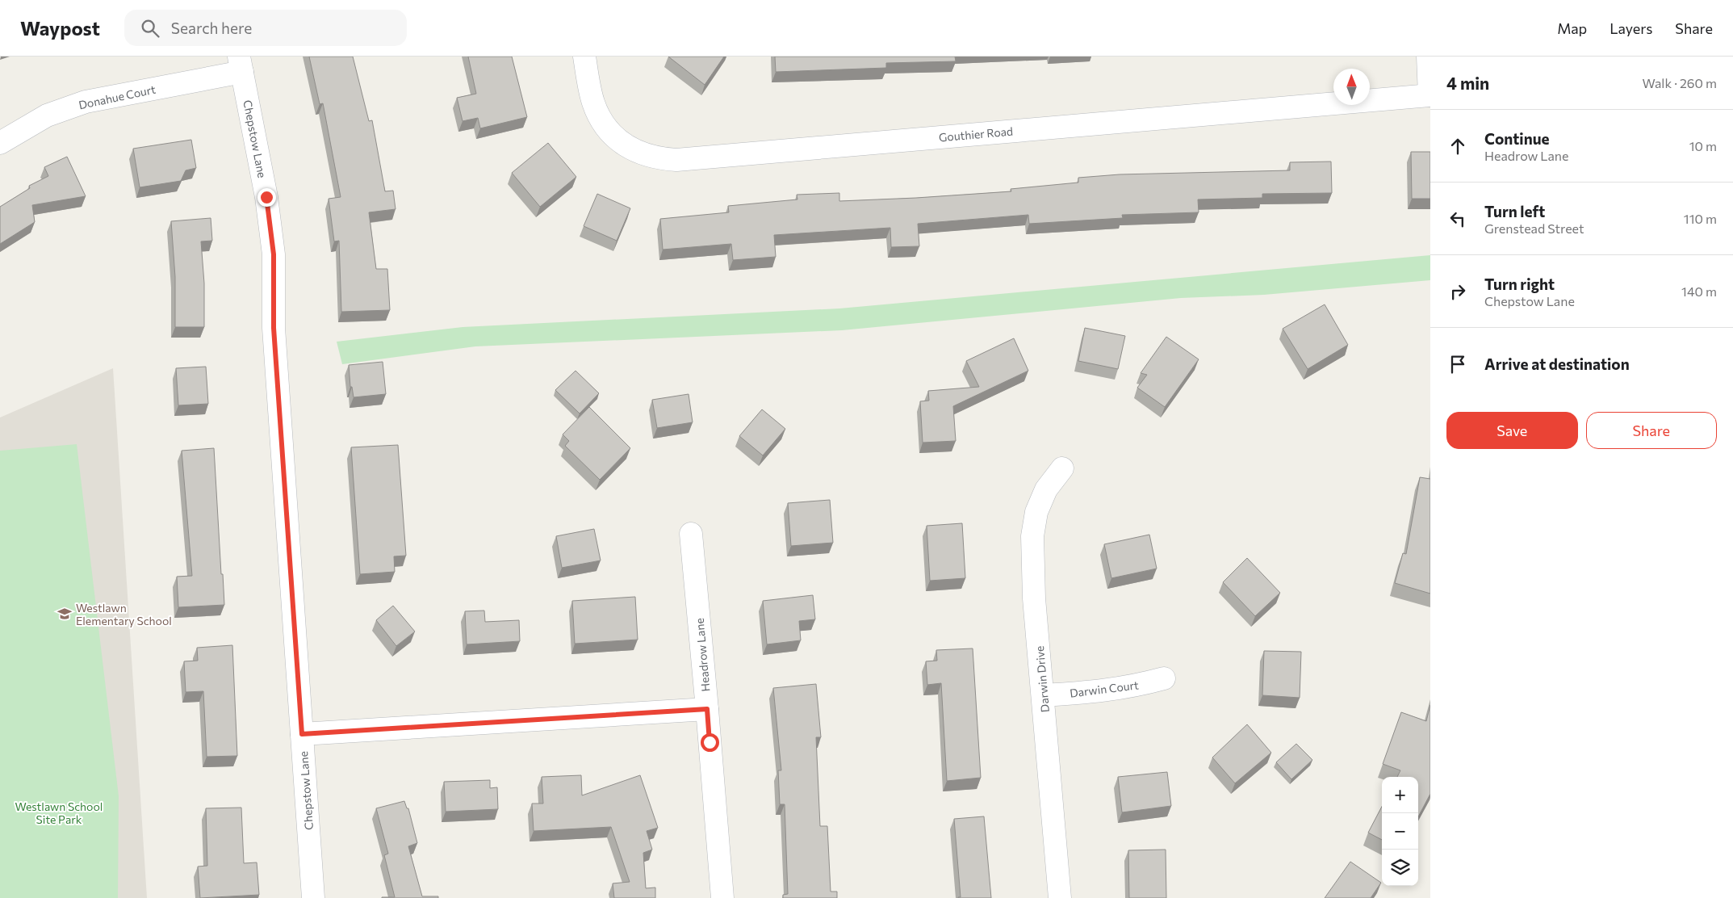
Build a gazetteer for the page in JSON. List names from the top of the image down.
{
  "streets": {
    "street": [
      "Donahue Court",
      "Gouthier Road",
      "Chepstow Lane",
      "Headrow Lane",
      "Darwin Drive",
      "Darwin Court"
    ]
  },
  "crossings": [
    ["Donahue Court", "Chepstow Lane"],
    ["Darwin Drive", "Darwin Court"]
  ],
  "parks": ["Westlawn School Site Park"],
  "places": {
    "school or university": ["Westlawn Elementary School"]
  },
  "north": "top",
  "page": {
    "header": "Waypost",
    "search": "Search here",
    "nav": ["Map", "Layers", "Share"],
    "heading": ["4 min", "Walk · 260 m"],
    "list": [
      ["Continue", "Headrow Lane", "10 m"],
      ["Turn left", "Grenstead Street", "110 m"],
      ["Turn right", "Chepstow Lane", "140 m"],
      "Arrive at destination"
    ],
    "buttons": ["Save", "Share"],
    "map_buttons": ["+", "−"]
  }
}
